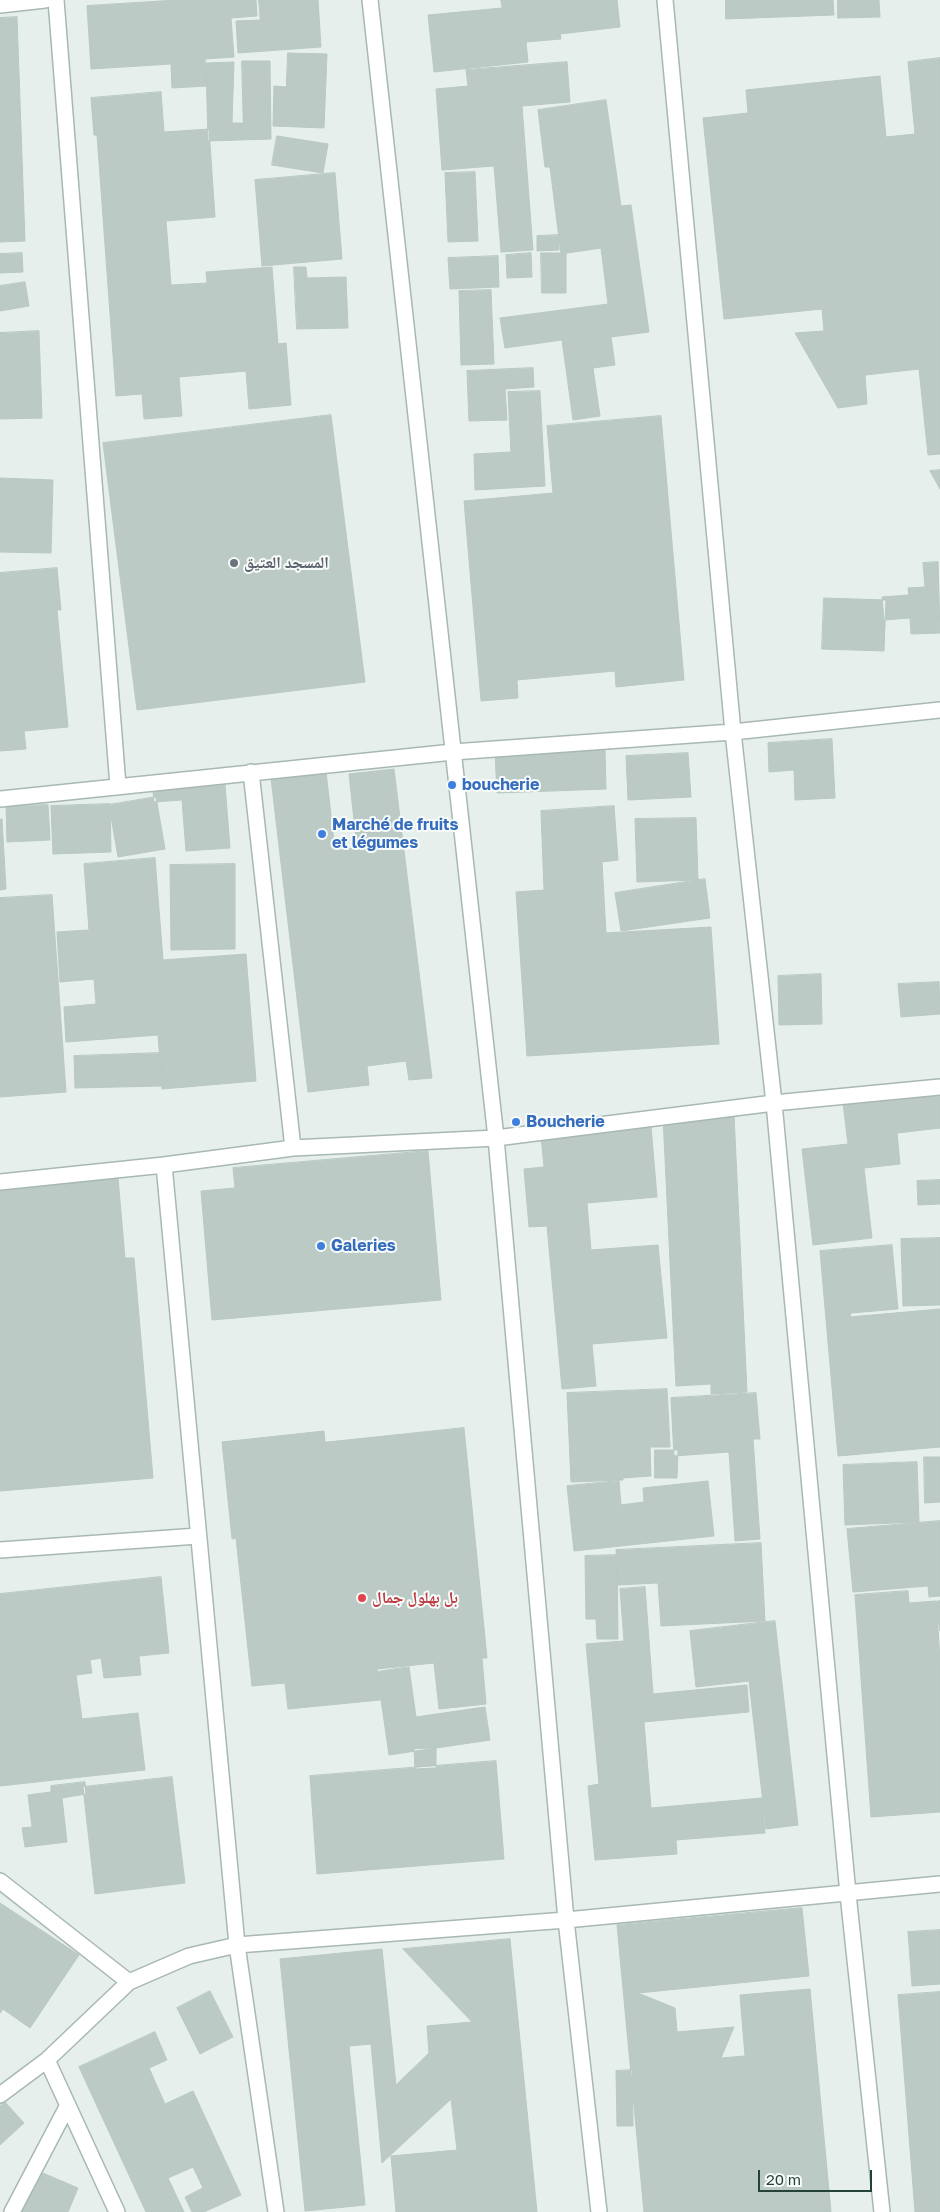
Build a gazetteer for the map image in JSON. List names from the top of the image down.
{
  "places": [
    "المسجد العتيق",
    "boucherie",
    "Marché de fruits et légumes",
    "Boucherie",
    "Galeries",
    "بل بهلول جمال"
  ],
  "scale_bar": "20 m"
}
